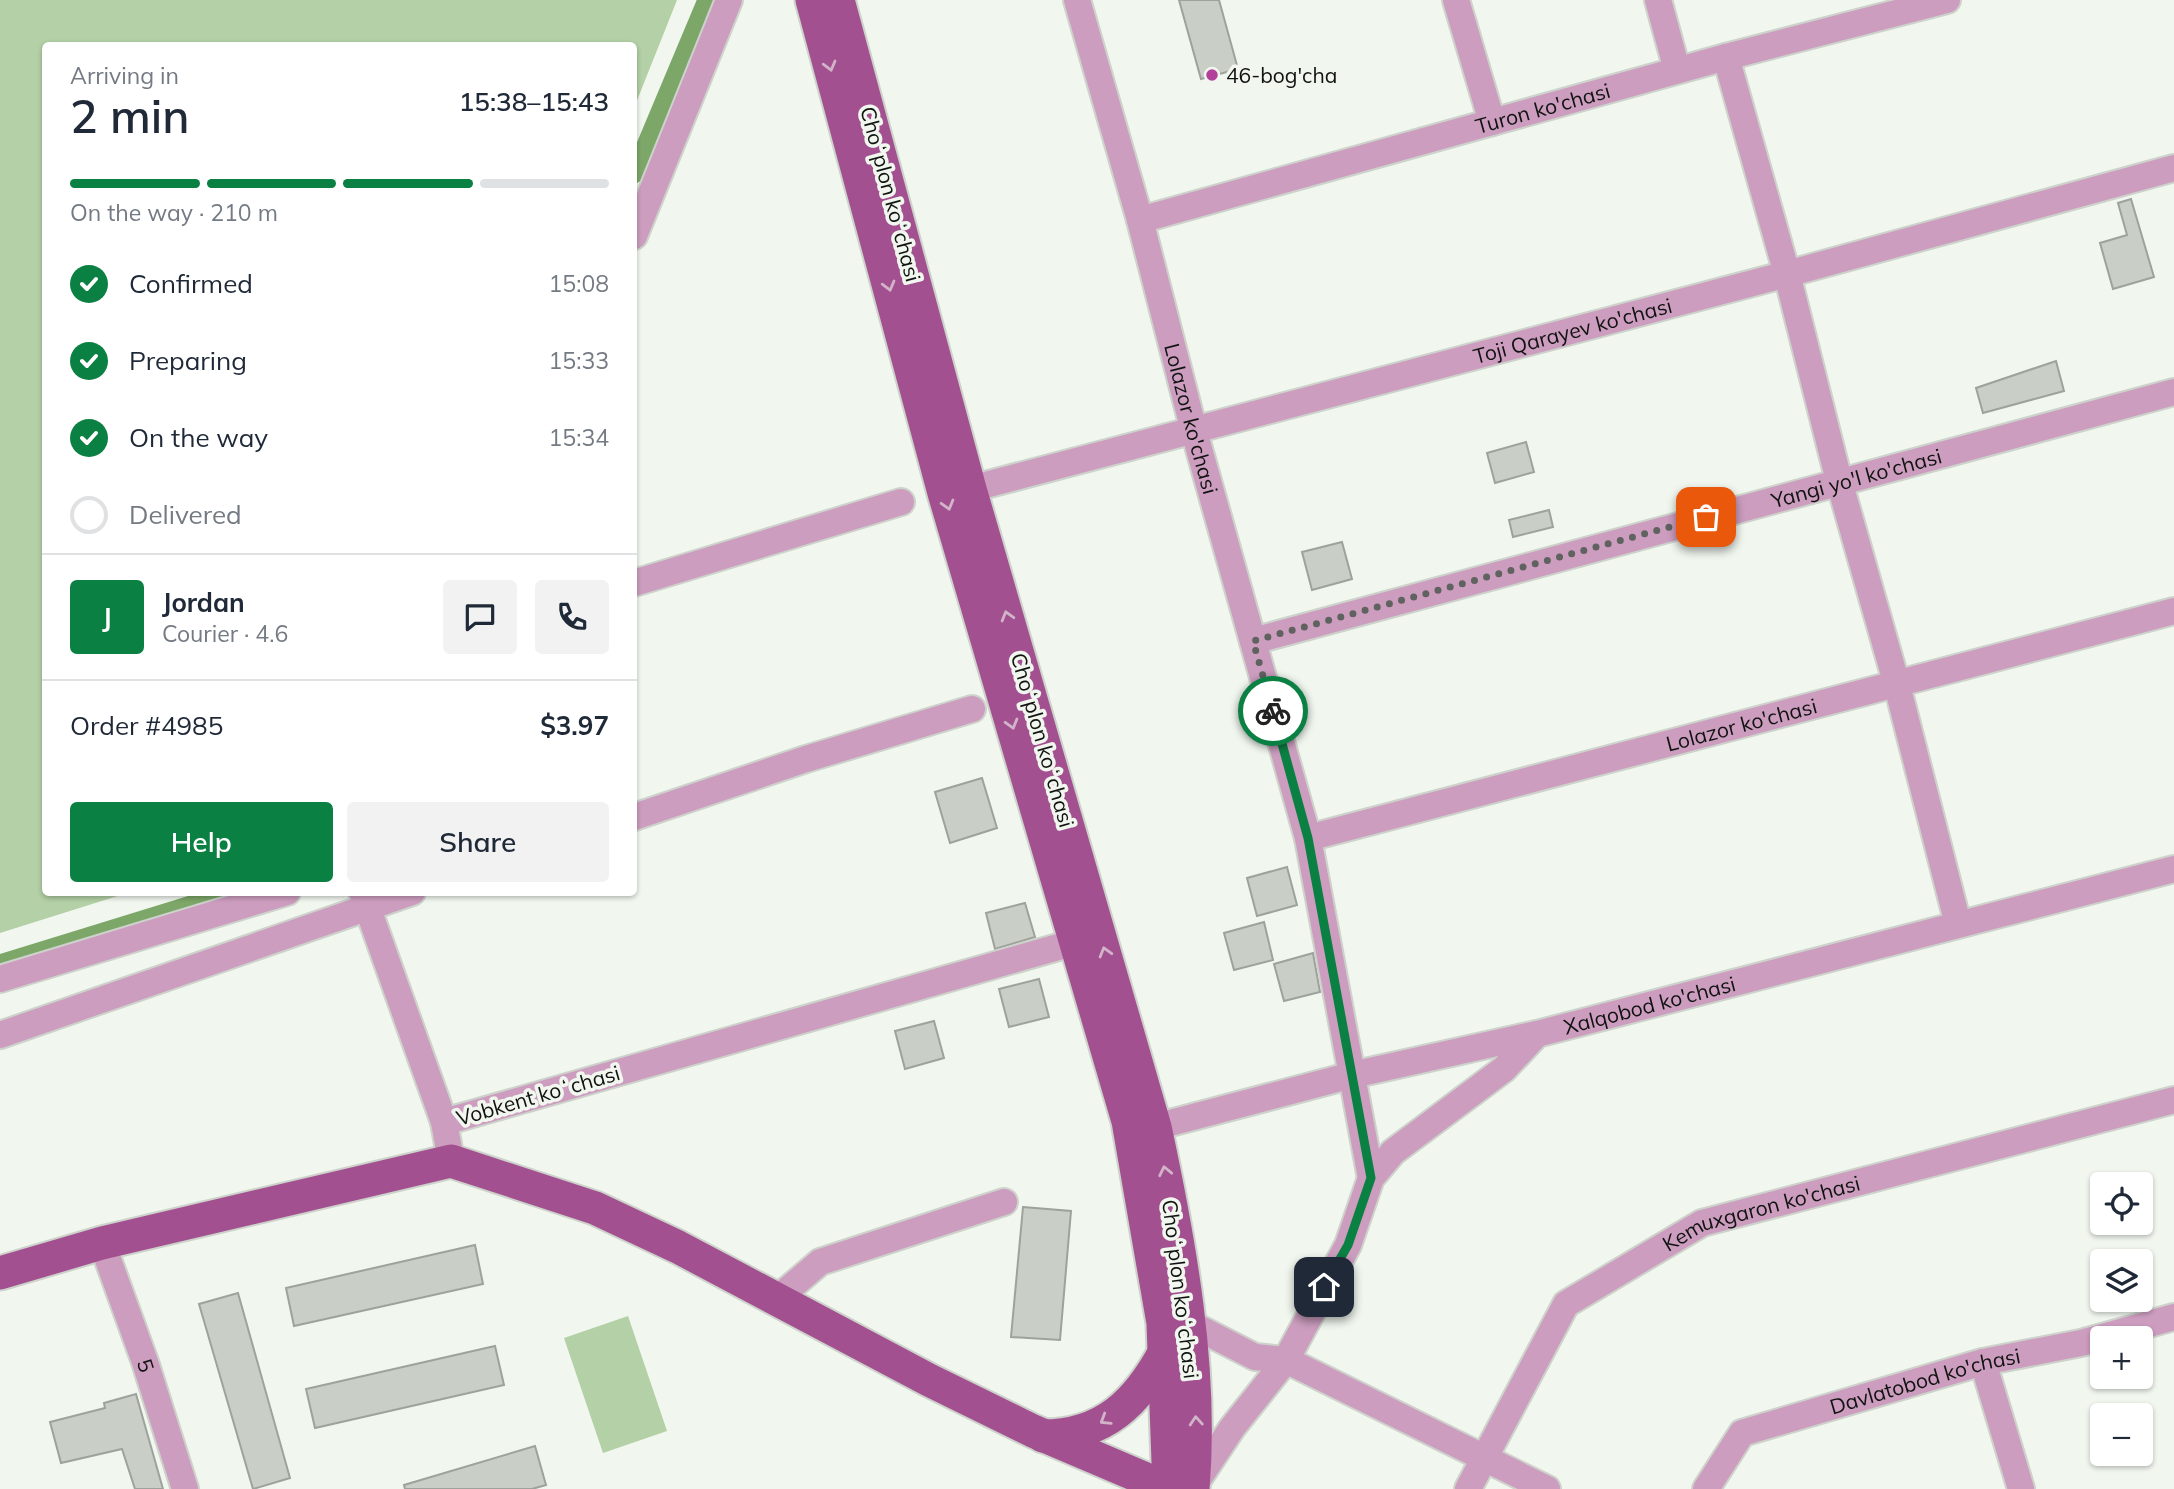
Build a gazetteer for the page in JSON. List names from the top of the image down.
{
  "streets": {
    "main road": ["Choʻplon koʻchasi"],
    "street": [
      "Turon ko'chasi",
      "Toji Qarayev ko'chasi",
      "Lolazor ko'chasi",
      "Yangi yo'l ko'chasi",
      "Xalqobod ko'chasi",
      "Vobkent koʻchasi",
      "Kemuxgaron ko'chasi",
      "5",
      "Davlatobod ko'chasi"
    ]
  },
  "crossings": [
    ["Turon ko'chasi", "Lolazor ko'chasi"],
    ["Choʻplon koʻchasi", "Toji Qarayev ko'chasi"],
    ["Choʻplon koʻchasi", "Xalqobod ko'chasi"],
    ["Choʻplon koʻchasi", "Vobkent koʻchasi"],
    ["Toji Qarayev ko'chasi", "Lolazor ko'chasi"],
    ["Lolazor ko'chasi", "Yangi yo'l ko'chasi"],
    ["Lolazor ko'chasi", "Xalqobod ko'chasi"]
  ],
  "places": ["46-bog'cha"],
  "page": {
    "heading": ["2 min", "Arriving in", "15:38–15:43"],
    "panel": [
      "Jordan",
      "Courier · 4.6",
      "Order #4985",
      "$3.97"
    ],
    "bar": "On the way · 210 m",
    "list": [
      ["Confirmed", "15:08"],
      ["Preparing", "15:33"],
      ["On the way", "15:34"],
      "Delivered"
    ],
    "round": "J",
    "buttons": ["Help", "Share"],
    "map_buttons": ["+", "−"]
  }
}
